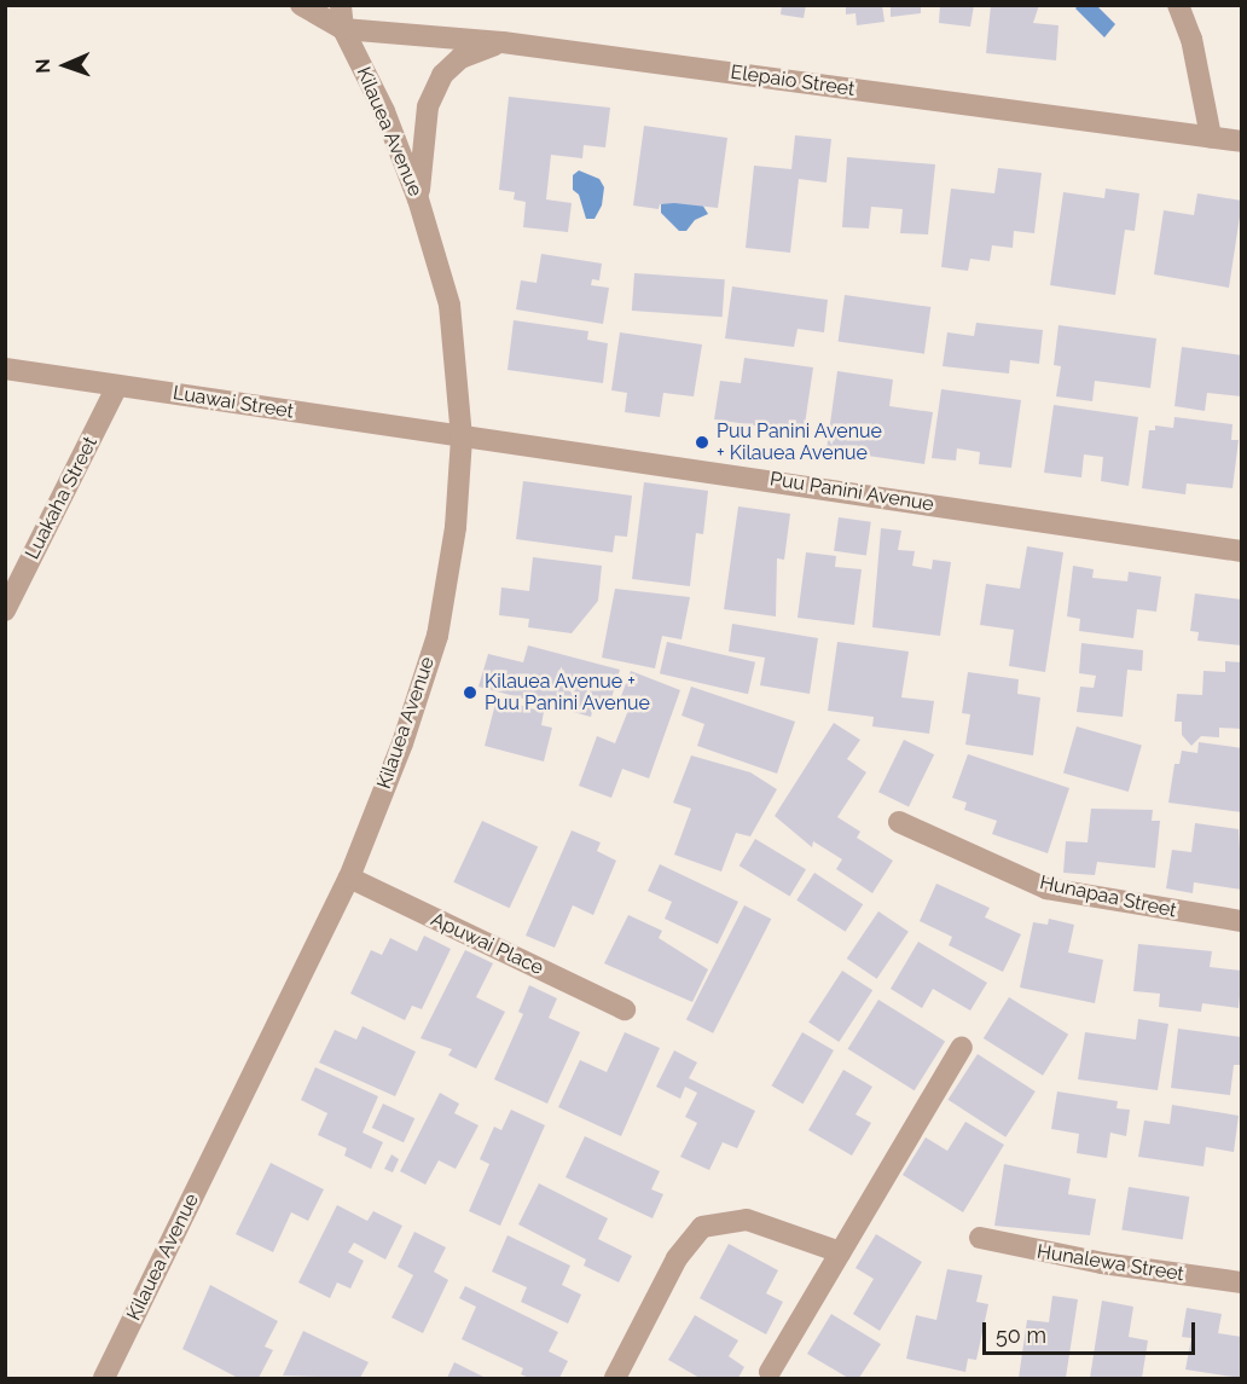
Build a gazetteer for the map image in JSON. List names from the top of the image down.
{
  "streets": {
    "street": [
      "Elepaio Street",
      "Kilauea Avenue",
      "Luawai Street",
      "Puu Panini Avenue",
      "Luakaha Street",
      "Hunapaa Street",
      "Apuwai Place",
      "Hunalewa Street"
    ]
  },
  "crossings": [
    ["Elepaio Street", "Kilauea Avenue"],
    ["Kilauea Avenue", "Luawai Street"],
    ["Kilauea Avenue", "Puu Panini Avenue"],
    ["Kilauea Avenue", "Apuwai Place"],
    ["Luawai Street", "Puu Panini Avenue"],
    ["Luawai Street", "Luakaha Street"]
  ],
  "places": ["Puu Panini Avenue + Kilauea Avenue", "Kilauea Avenue + Puu Panini Avenue"],
  "scale_bar": "50 m",
  "north": "left"
}
